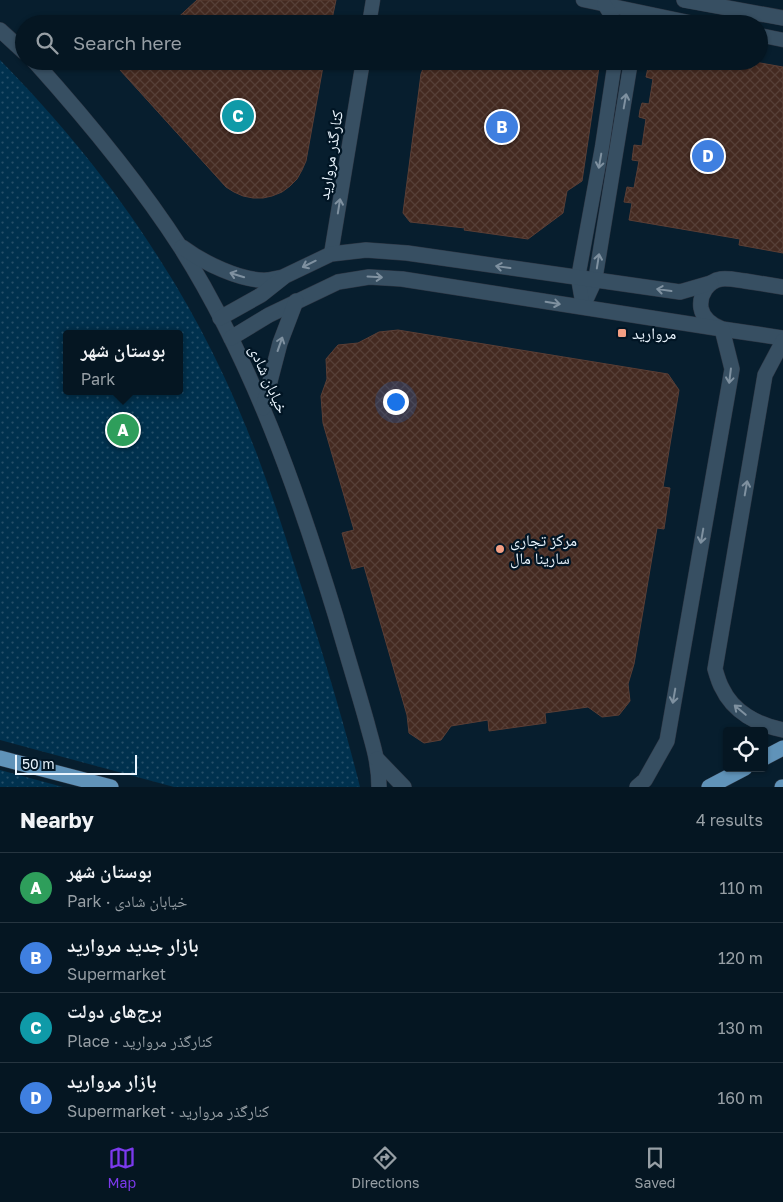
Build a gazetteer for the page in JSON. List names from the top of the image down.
{
  "streets": {
    "street": ["کنارگذر مروارید", "خیابان شادی"]
  },
  "one_way": ["کنارگذر مروارید"],
  "places": {
    "transit": ["مروارید"],
    "other": ["مرکز تجاری سارینا مال"]
  },
  "scale_bar": "50 m",
  "page": {
    "search": "Search here",
    "pins": [
      "C",
      "B",
      "D",
      "A"
    ],
    "popup": ["بوستان شهر", "Park"],
    "scale": "50 m",
    "heading": ["Nearby", "4 results"],
    "list": [
      {
        "mark": "A",
        "name": "بوستان شهر",
        "note": "Park · خیابان شادی",
        "value": "110 m"
      },
      {
        "mark": "B",
        "name": "بازار جدید مروارید",
        "note": "Supermarket",
        "value": "120 m"
      },
      {
        "mark": "C",
        "name": "برج‌های دولت",
        "note": "Place · کنارگذر مروارید",
        "value": "130 m"
      },
      {
        "mark": "D",
        "name": "بازار مروارید",
        "note": "Supermarket · کنارگذر مروارید",
        "value": "160 m"
      }
    ],
    "nav": ["Map", "Directions", "Saved"]
  }
}
